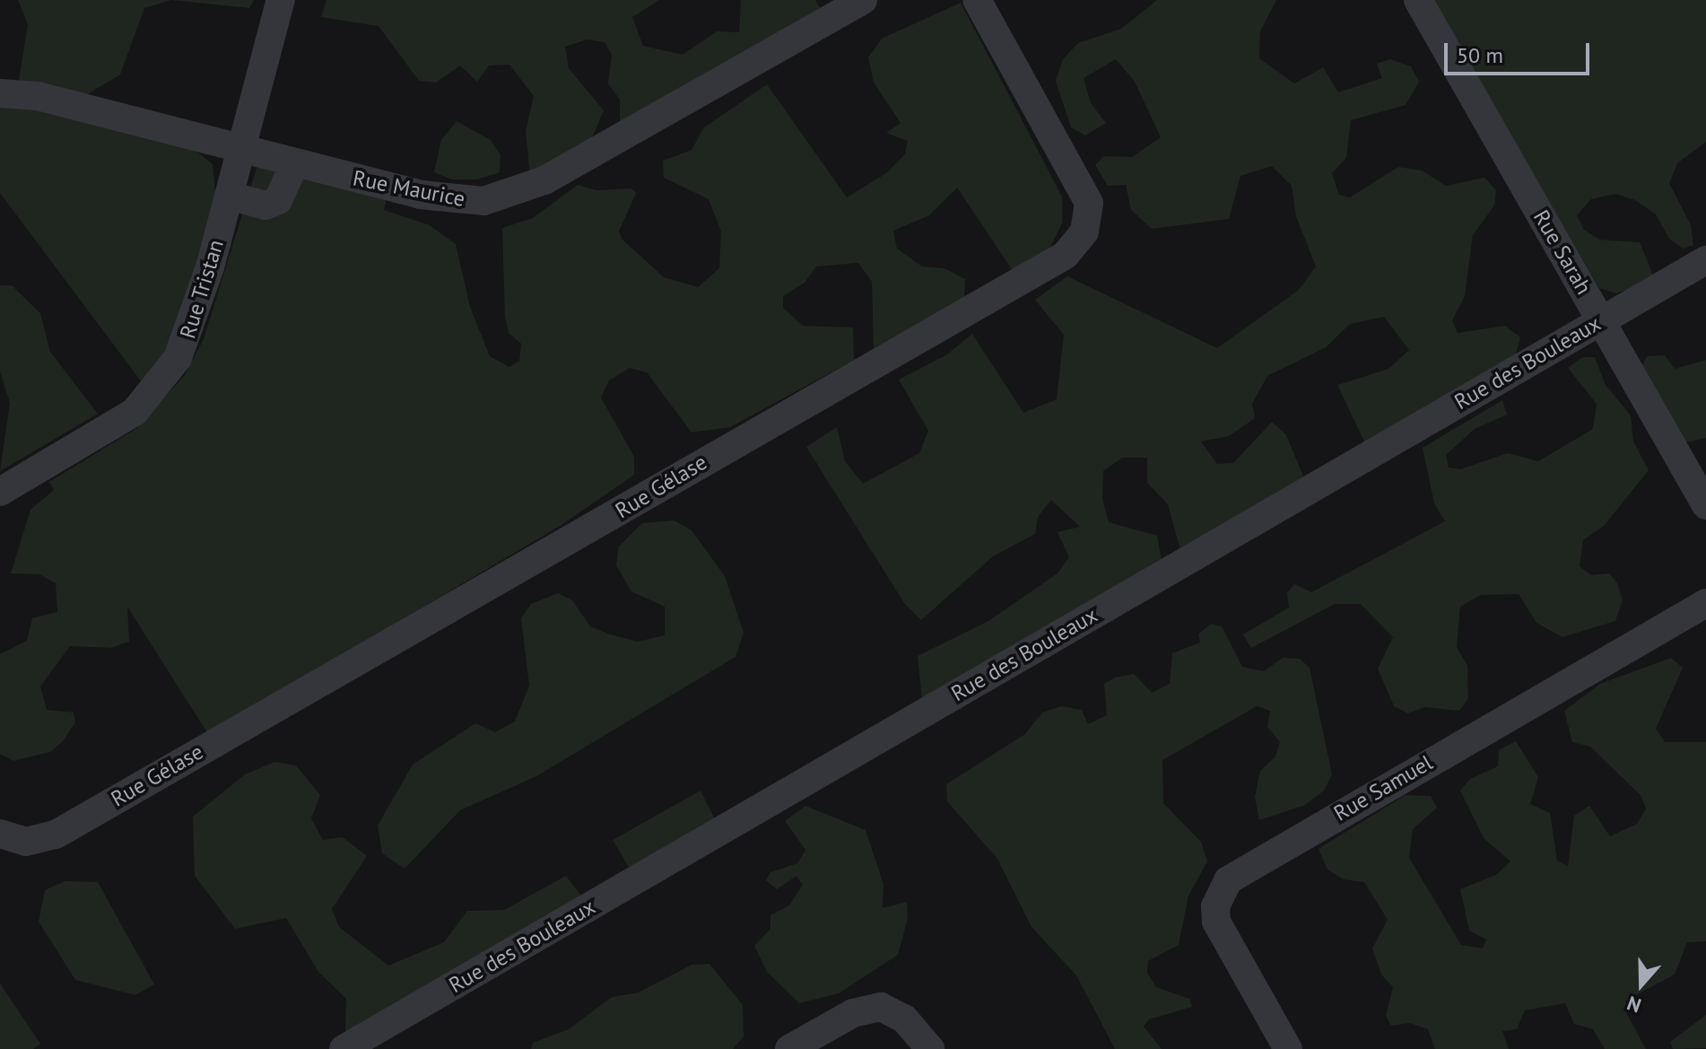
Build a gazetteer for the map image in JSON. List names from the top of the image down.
{
  "streets": {
    "street": [
      "Rue Maurice",
      "Rue Sarah",
      "Rue Tristan",
      "Rue des Bouleaux",
      "Rue Gélase",
      "Rue Samuel"
    ]
  },
  "crossings": [
    ["Rue Maurice", "Rue Tristan"],
    ["Rue Sarah", "Rue des Bouleaux"]
  ],
  "scale_bar": "50 m",
  "north": "bottom"
}
